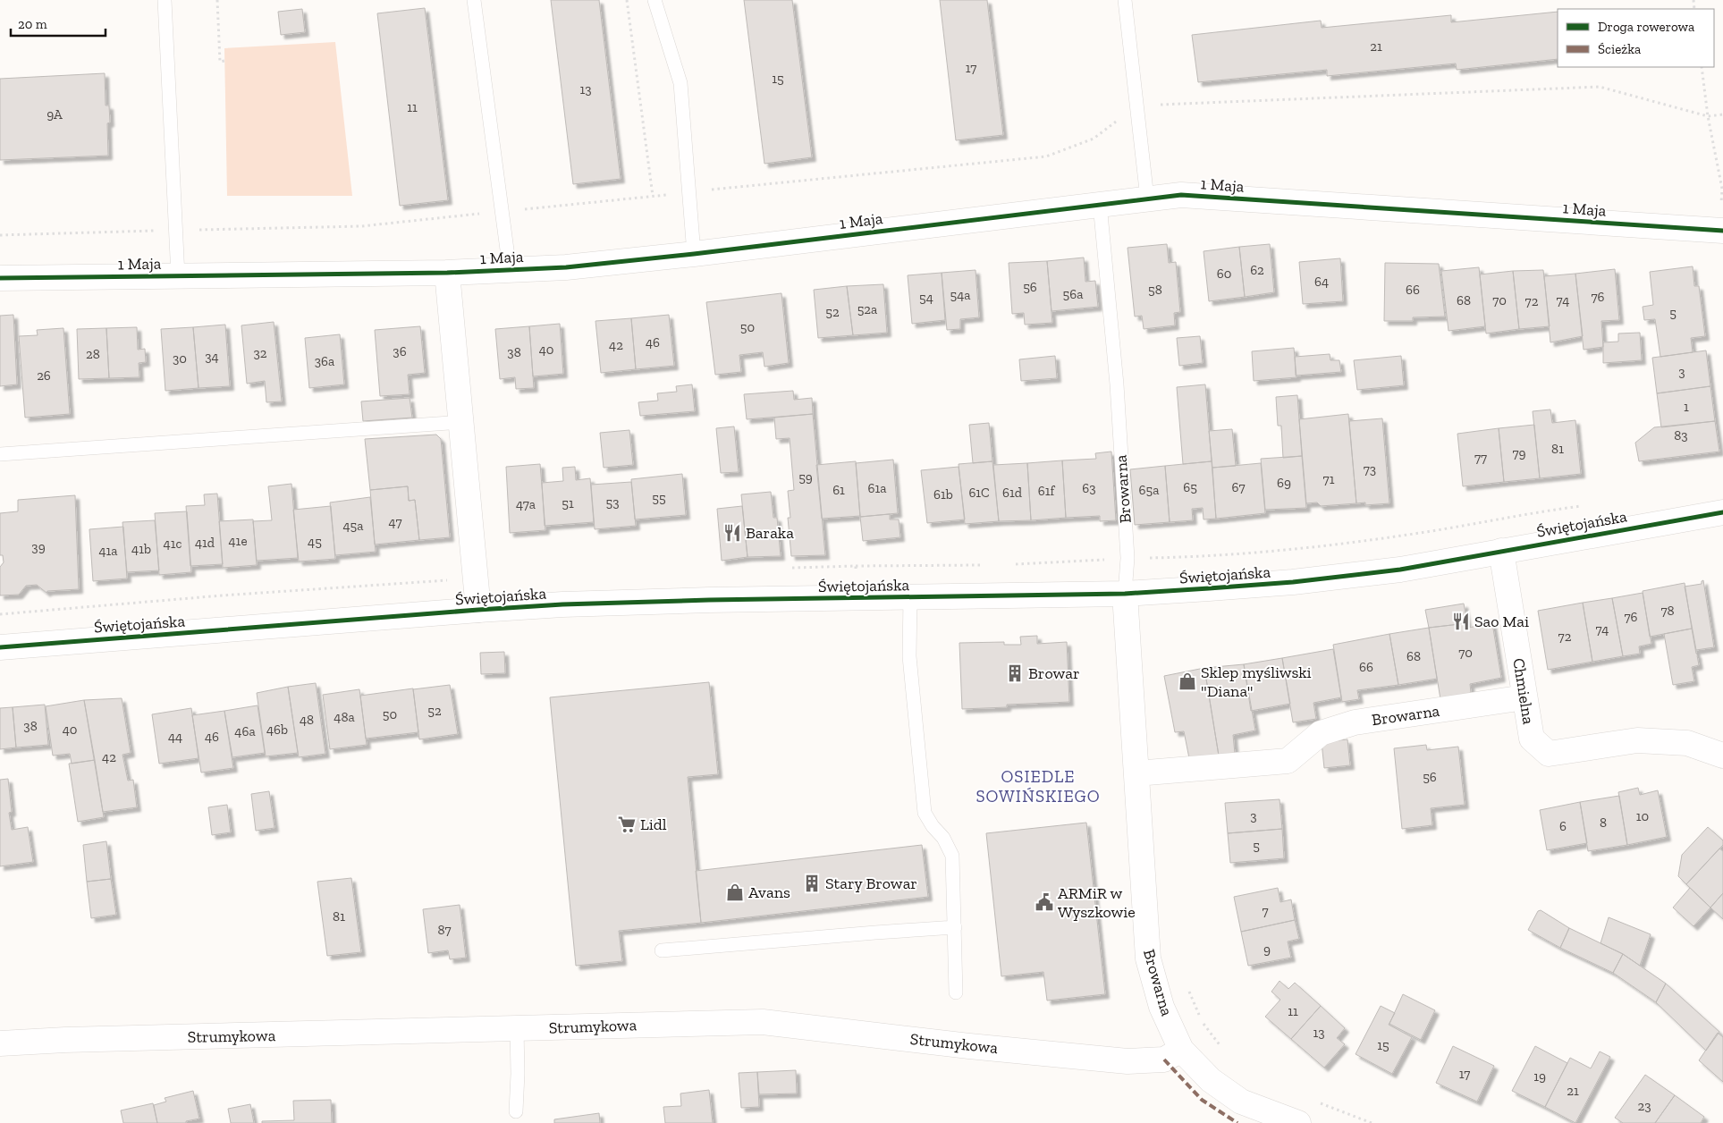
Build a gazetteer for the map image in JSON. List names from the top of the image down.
{
  "streets": {
    "street": [
      "1 Maja",
      "Browarna",
      "Świętojańska",
      "Chmielna",
      "Strumykowa"
    ]
  },
  "crossings": [
    ["1 Maja", "Browarna"],
    ["Browarna", "Świętojańska"],
    ["Browarna", "Chmielna"],
    ["Browarna", "Strumykowa"],
    ["Świętojańska", "Chmielna"]
  ],
  "districts": ["OSIEDLE SOWIŃSKIEGO"],
  "places": {
    "restaurant": ["Baraka", "Sao Mai"],
    "building": ["Browar", "Stary Browar"],
    "shop": ["Sklep myśliwski \"Diana\"", "Avans"],
    "supermarket": ["Lidl"],
    "public building": ["ARMiR w Wyszkowie"]
  },
  "house_numbers": [
    "21",
    "17",
    "15",
    "13",
    "11",
    "9A",
    "62",
    "60",
    "64",
    "56",
    "58",
    "66",
    "56a",
    "54a",
    "76",
    "54",
    "68",
    "70",
    "74",
    "72",
    "52a",
    "52",
    "5",
    "50",
    "46",
    "42",
    "40",
    "36",
    "38",
    "32",
    "28",
    "34",
    "30",
    "36a",
    "3",
    "26",
    "1",
    "83",
    "81",
    "79",
    "77",
    "73",
    "59",
    "71",
    "69",
    "65",
    "67",
    "61a",
    "63",
    "61",
    "65a",
    "61f",
    "61C",
    "61d",
    "61b",
    "55",
    "53",
    "51",
    "47a",
    "47",
    "45a",
    "41e",
    "45",
    "41d",
    "41c",
    "39",
    "41b",
    "41a",
    "78",
    "76",
    "74",
    "72",
    "70",
    "68",
    "66",
    "52",
    "50",
    "48a",
    "48",
    "38",
    "40",
    "46b",
    "46a",
    "44",
    "46",
    "42",
    "56",
    "3",
    "10",
    "8",
    "6",
    "5",
    "7",
    "81",
    "87",
    "9",
    "11",
    "13",
    "15",
    "17",
    "19",
    "21",
    "23"
  ],
  "legend": ["Droga rowerowa", "Ścieżka"],
  "scale_bar": "20 m"
}
